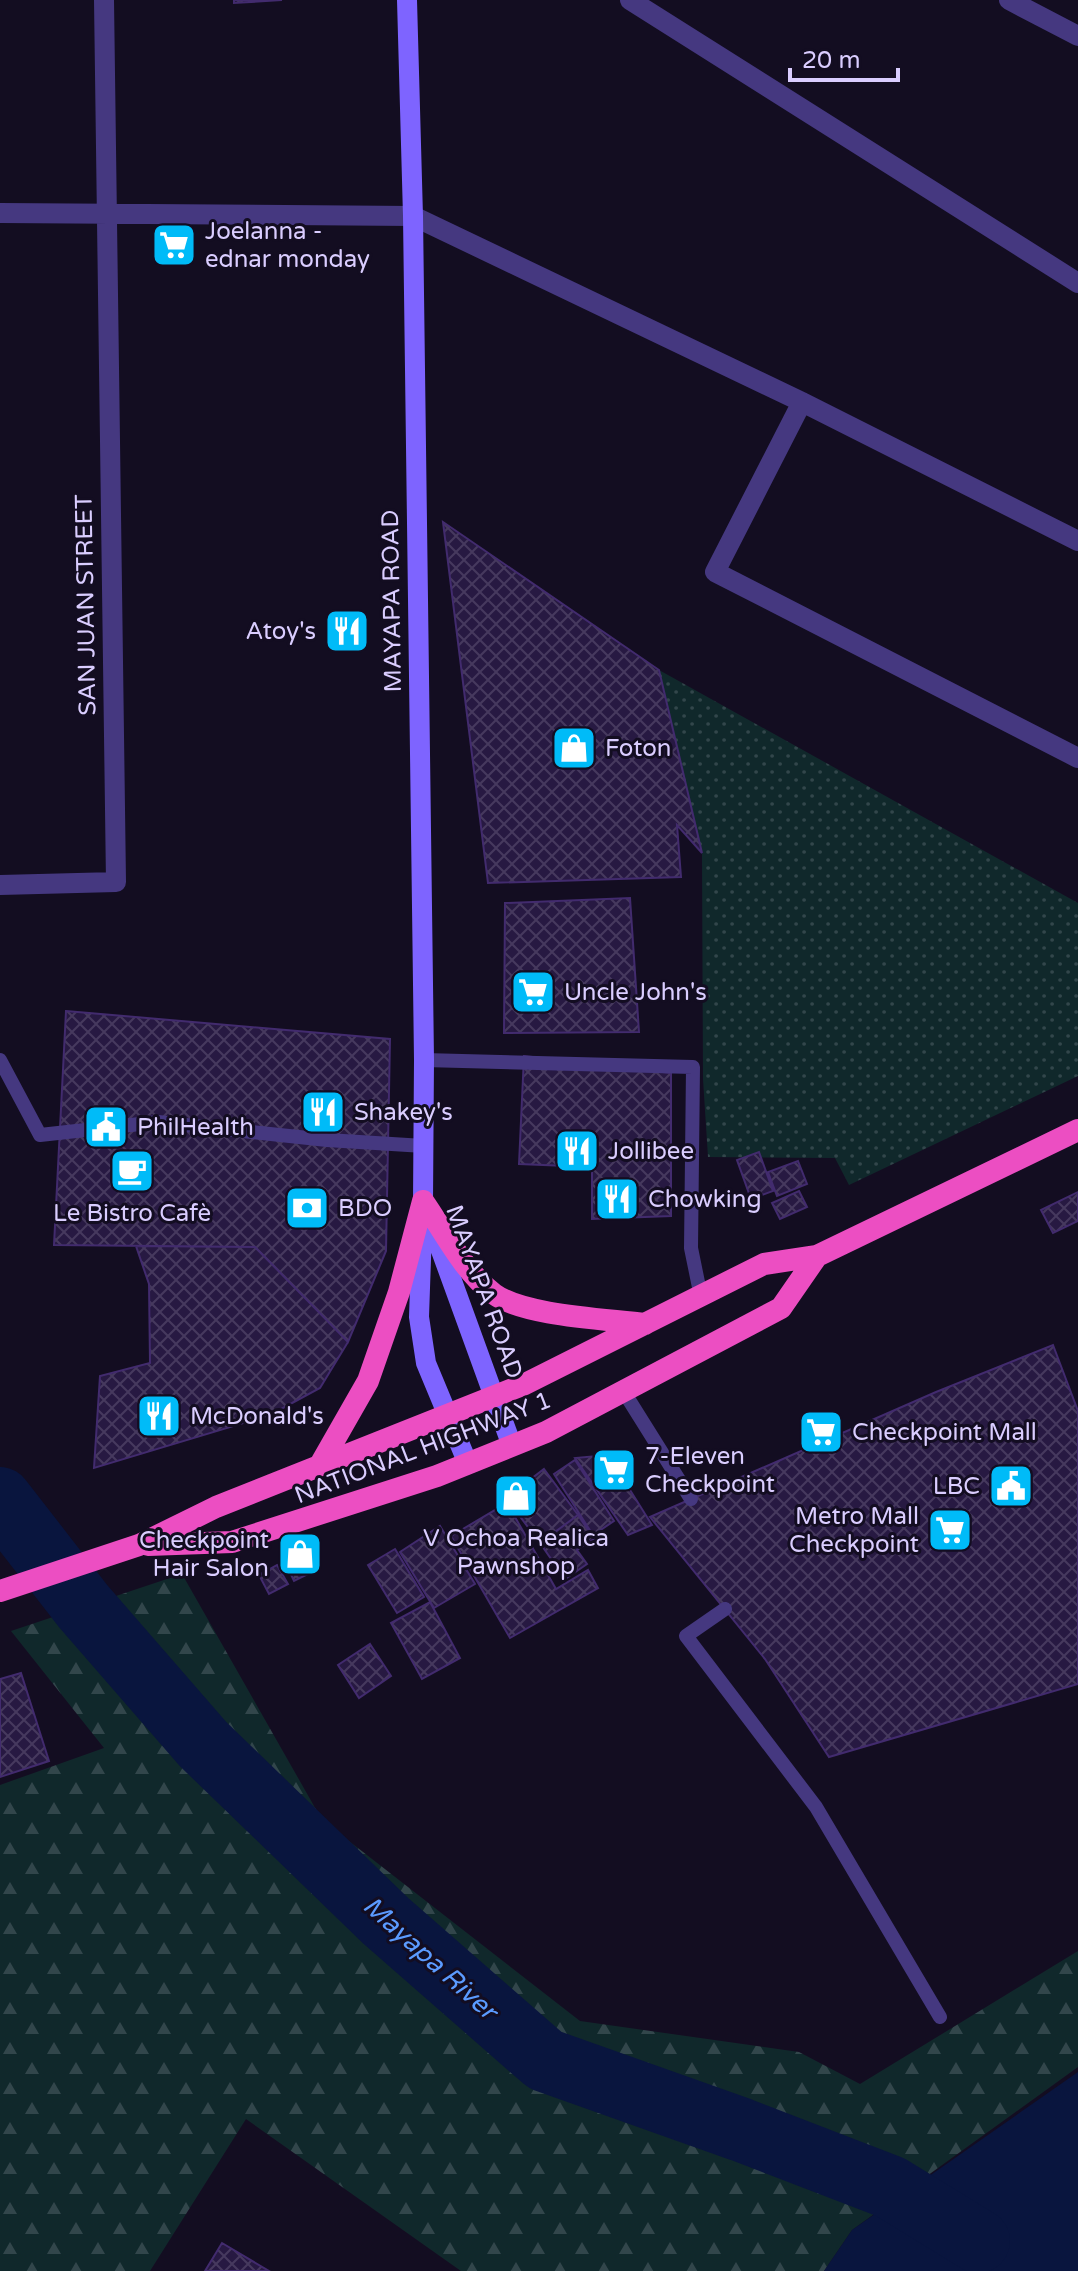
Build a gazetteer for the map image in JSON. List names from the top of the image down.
{
  "streets": {
    "highway": ["NATIONAL HIGHWAY 1"],
    "main road": ["MAYAPA ROAD"],
    "street": ["SAN JUAN STREET"]
  },
  "crossings": [
    ["MAYAPA ROAD", "NATIONAL HIGHWAY 1"]
  ],
  "water": ["Mayapa River"],
  "places": {
    "supermarket": [
      "Joelanna - ednar monday",
      "Uncle John's",
      "Checkpoint Mall",
      "7-Eleven Checkpoint",
      "Metro Mall Checkpoint"
    ],
    "restaurant": [
      "Atoy's",
      "Shakey's",
      "Jollibee",
      "Chowking",
      "McDonald's"
    ],
    "shop": ["Foton", "V Ochoa Realica Pawnshop", "Checkpoint Hair Salon"],
    "public building": ["PhilHealth", "LBC"],
    "cafe": ["Le Bistro Cafè"],
    "bank": ["BDO"]
  },
  "scale_bar": "20 m"
}
